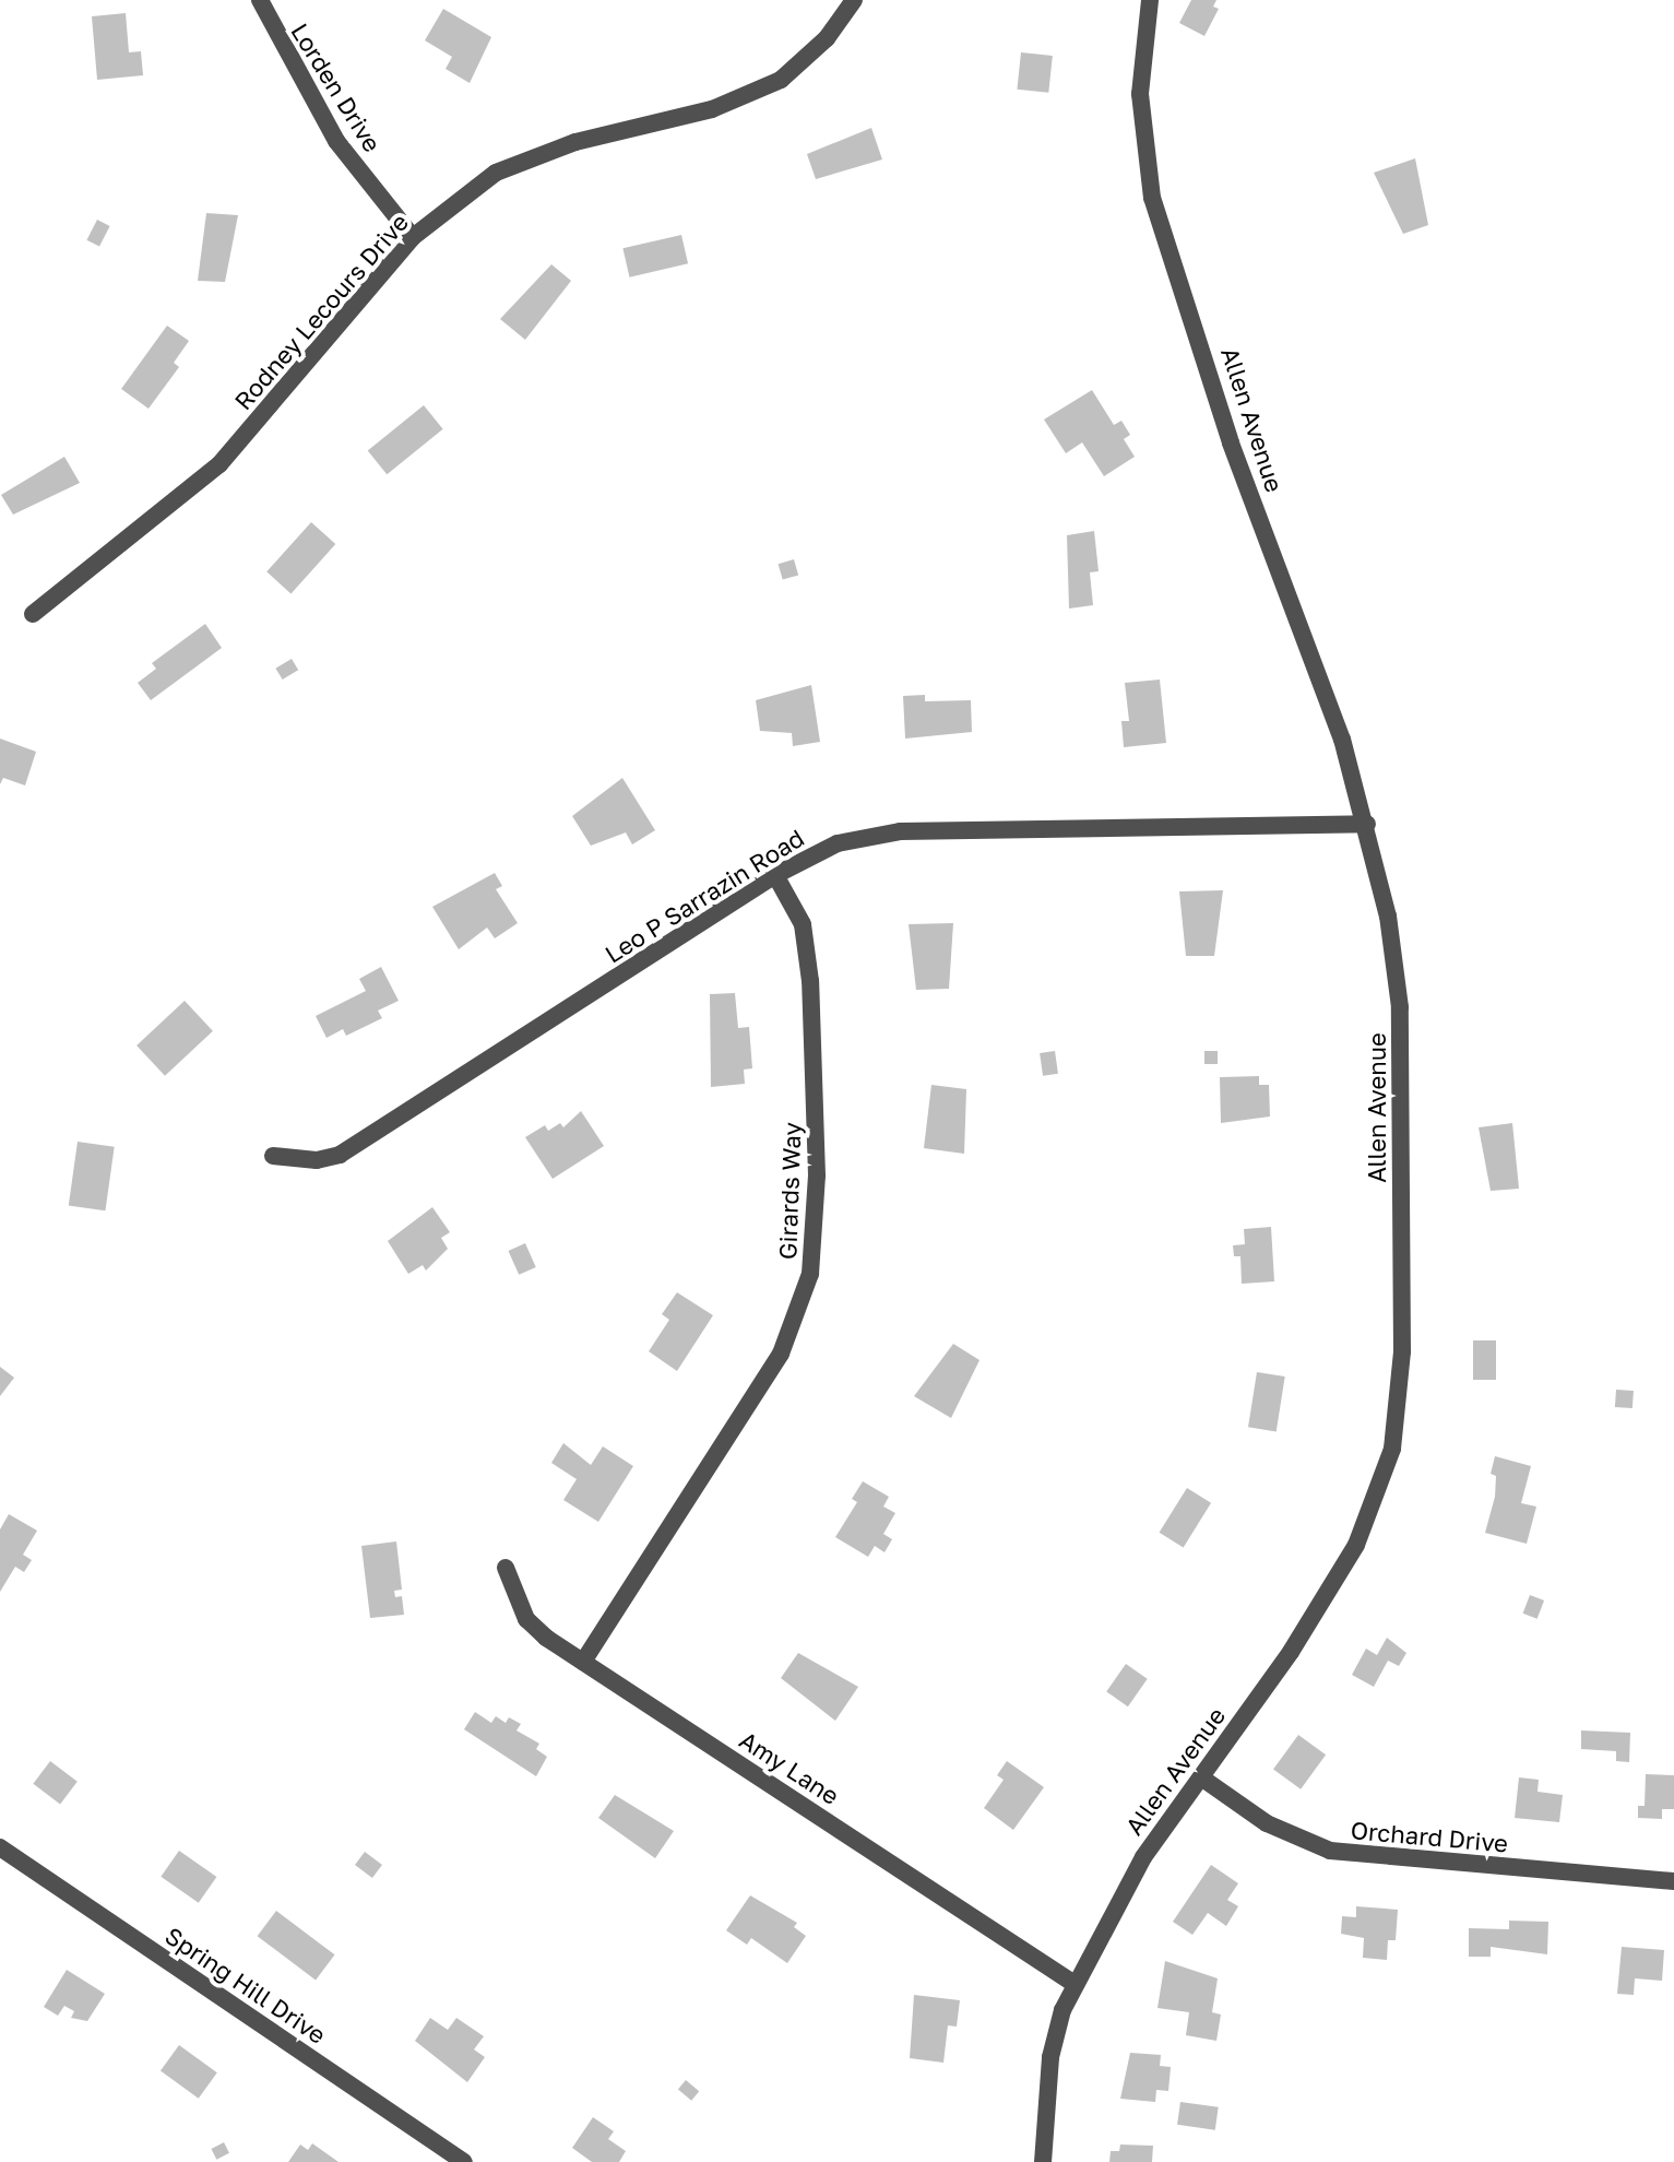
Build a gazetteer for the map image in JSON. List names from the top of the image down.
{
  "streets": {
    "street": [
      "Lorden Drive",
      "Rodney Lecours Drive",
      "Allen Avenue",
      "Leo P Sarrazin Road",
      "Girards Way",
      "Amy Lane",
      "Orchard Drive",
      "Spring Hill Drive"
    ]
  },
  "crossings": [
    ["Lorden Drive", "Rodney Lecours Drive"],
    ["Allen Avenue", "Leo P Sarrazin Road"],
    ["Allen Avenue", "Amy Lane"],
    ["Allen Avenue", "Orchard Drive"],
    ["Leo P Sarrazin Road", "Girards Way"],
    ["Girards Way", "Amy Lane"]
  ]
}
